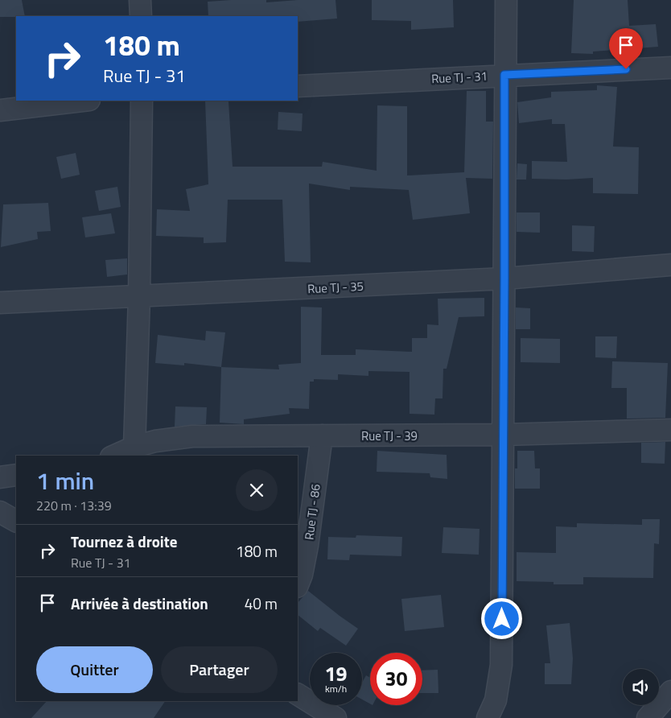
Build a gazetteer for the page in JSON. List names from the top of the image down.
{
  "streets": {
    "street": [
      "Rue TJ - 31",
      "Rue TJ - 35",
      "Rue TJ - 39",
      "Rue TJ - 86"
    ]
  },
  "crossings": [
    ["Rue TJ - 39", "Rue TJ - 86"]
  ],
  "page": {
    "turn": ["180 m", "Rue TJ - 31"],
    "heading": ["1 min", "220 m · 13:39"],
    "list": [
      {
        "name": "Tournez à droite",
        "note": "Rue TJ - 31",
        "value": "180 m"
      },
      {
        "name": "Arrivée à destination",
        "value": "40 m"
      }
    ],
    "buttons": ["Quitter", "Partager"],
    "speed": "19 km/h",
    "limit": "30"
  }
}
